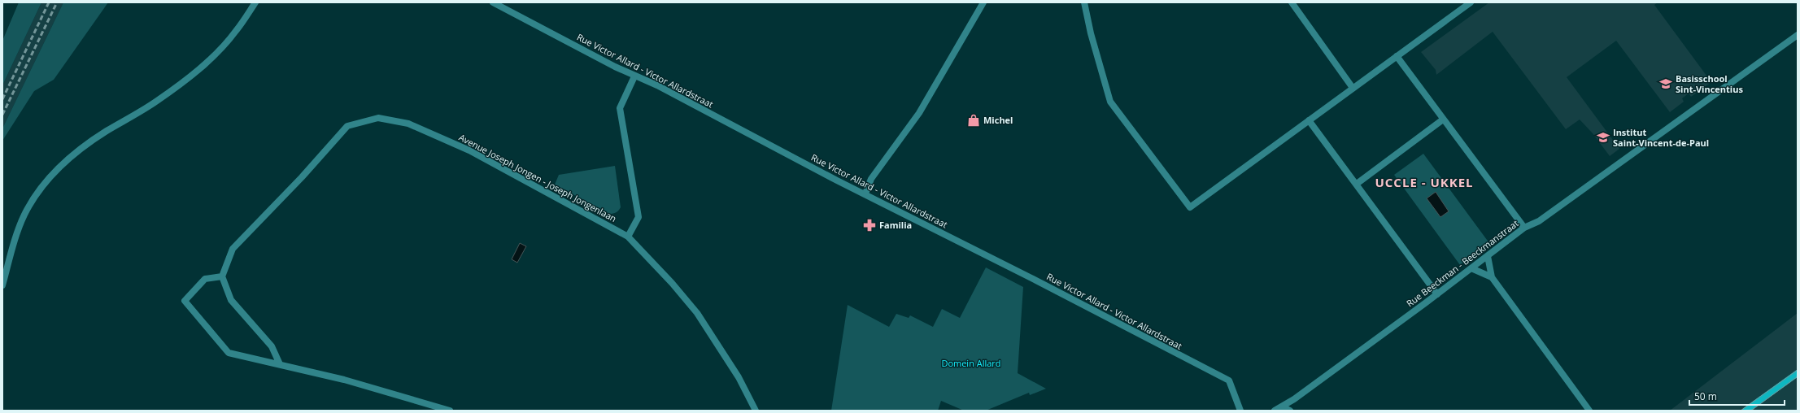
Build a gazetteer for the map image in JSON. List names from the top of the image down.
{
  "streets": {
    "street": ["Rue Victor Allard - Victor Allardstraat", "Avenue Joseph Jongen - Joseph Jongenlaan", "Rue Beeckman - Beeckmanstraat"]
  },
  "districts": ["UCCLE - UKKEL"],
  "parks": ["Domein Allard"],
  "places": {
    "school or university": ["Basisschool Sint-Vincentius", "Institut Saint-Vincent-de-Paul"],
    "shop": ["Michel"],
    "pharmacy": ["Familia"]
  },
  "scale_bar": "50 m"
}
